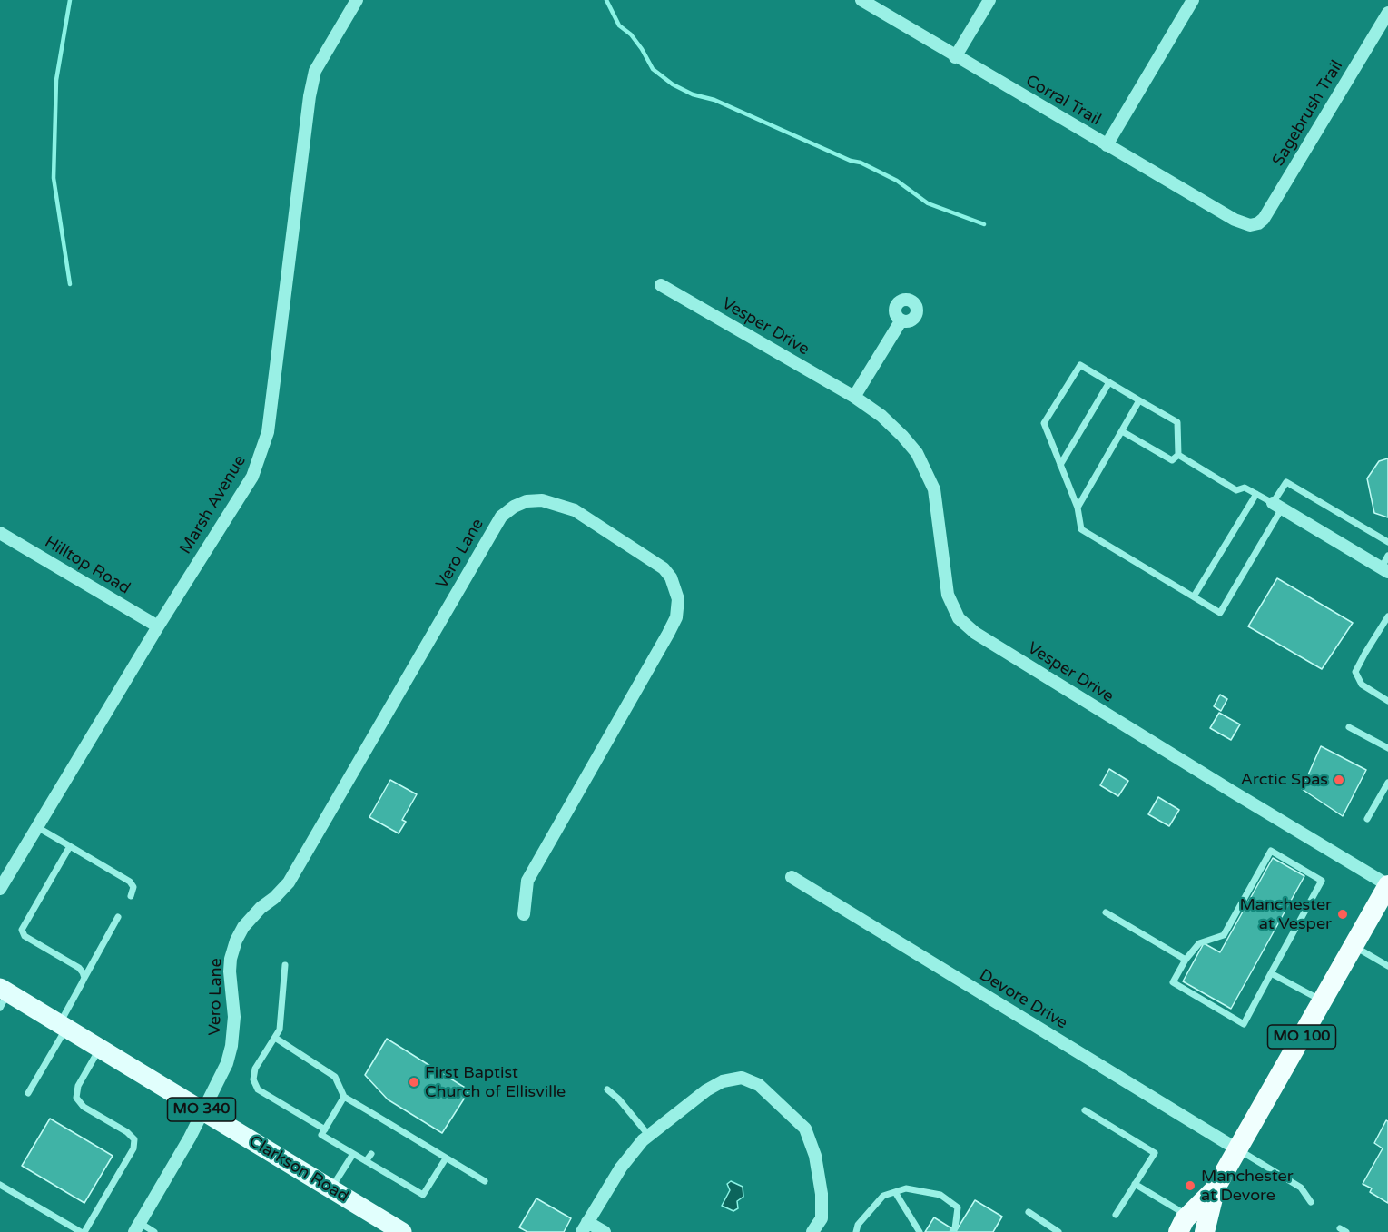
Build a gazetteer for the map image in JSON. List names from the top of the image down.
{
  "streets": {
    "highway": ["MO 100"],
    "main road": ["MO 340", "Clarkson Road"],
    "street": [
      "Corral Trail",
      "Sagebrush Trail",
      "Vesper Drive",
      "Marsh Avenue",
      "Vero Lane",
      "Hilltop Road",
      "Devore Drive"
    ]
  },
  "crossings": [
    ["Corral Trail", "Sagebrush Trail"],
    ["Vesper Drive", "MO 100"],
    ["Marsh Avenue", "Hilltop Road"],
    ["Vero Lane", "Clarkson Road"],
    ["Devore Drive", "MO 100"]
  ],
  "places": [
    "Arctic Spas",
    "Manchester at Vesper",
    "First Baptist Church of Ellisville",
    "Manchester at Devore"
  ]
}
